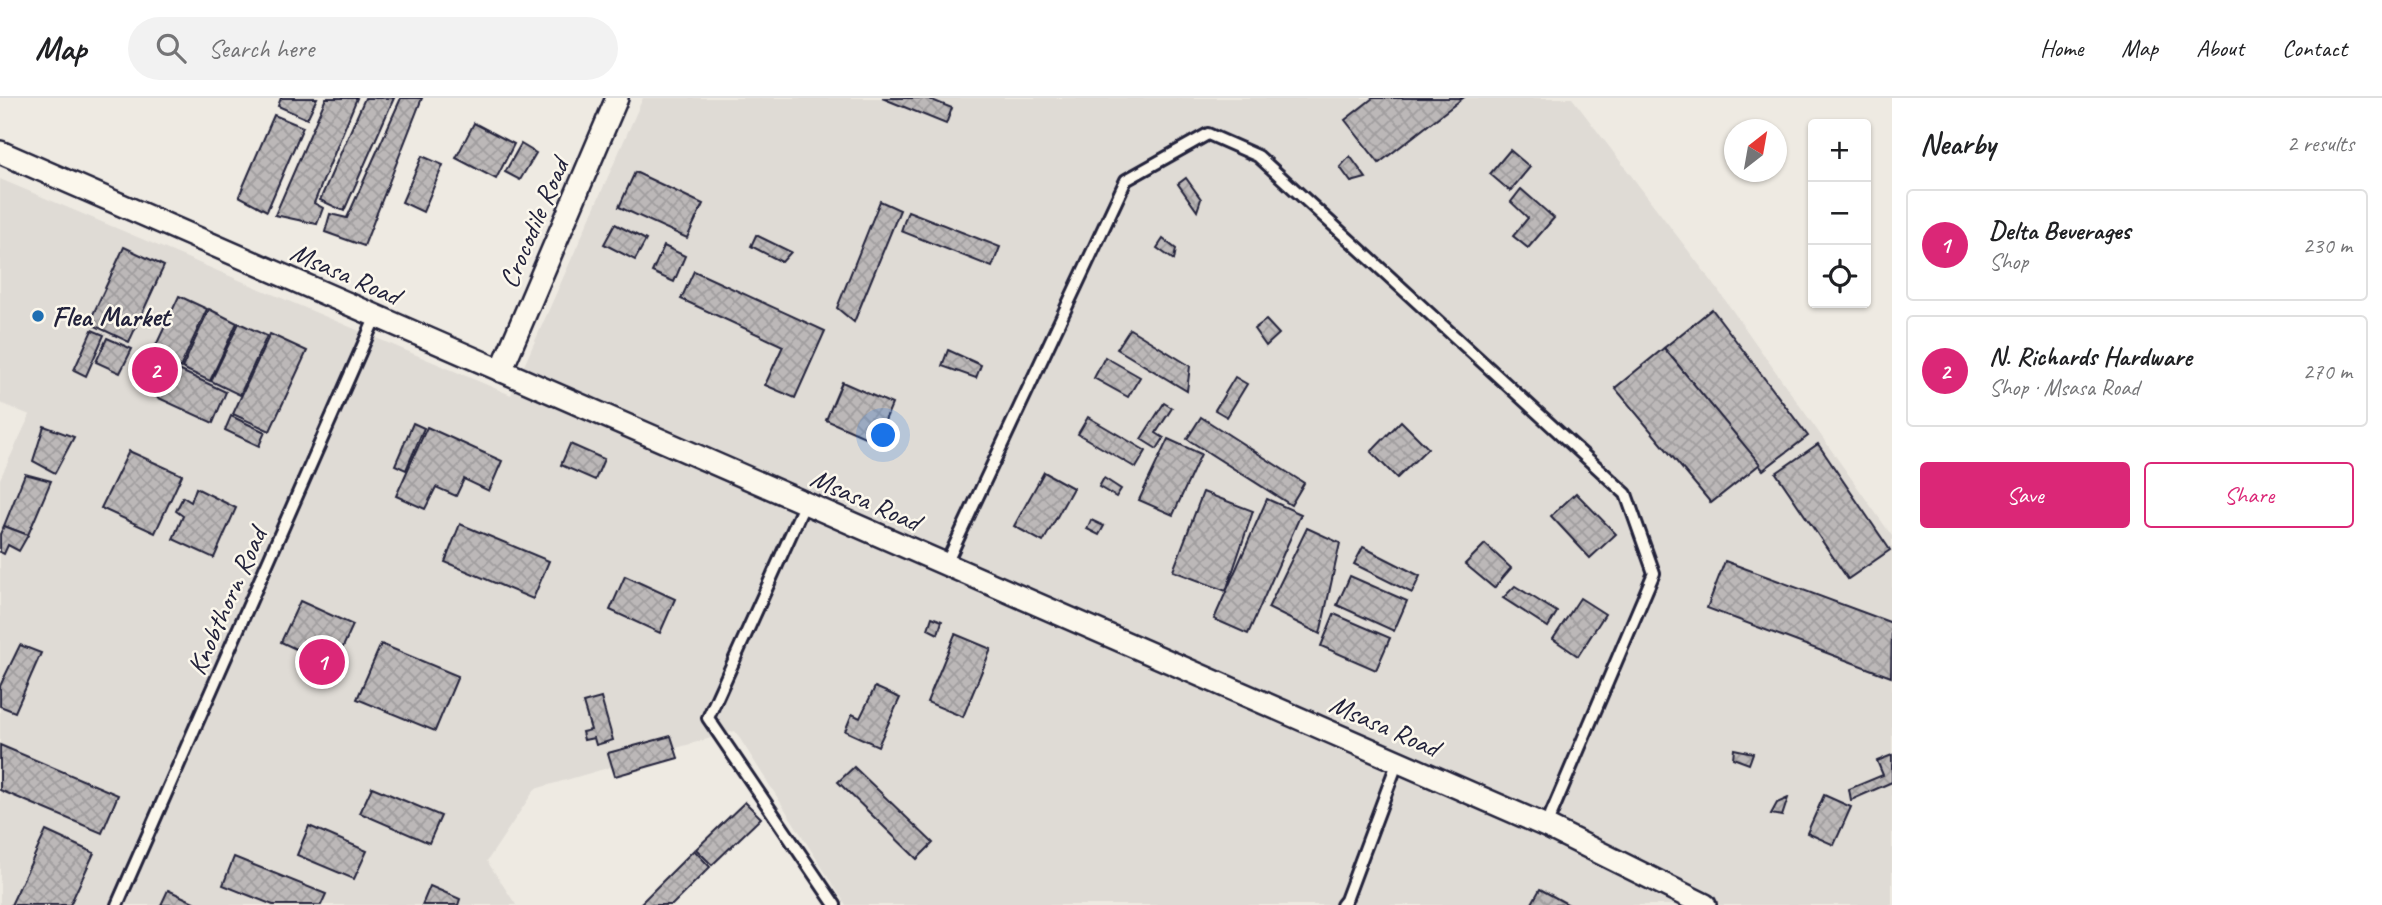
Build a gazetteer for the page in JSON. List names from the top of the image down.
{
  "streets": {
    "street": ["Crocodile Road", "Msasa Road"],
    "lane": ["Knobthorn Road"]
  },
  "crossings": [
    ["Crocodile Road", "Msasa Road"],
    ["Msasa Road", "Knobthorn Road"]
  ],
  "places": ["Flea Market"],
  "north": "top right",
  "page": {
    "header": "Map",
    "search": "Search here",
    "nav": [
      "Home",
      "Map",
      "About",
      "Contact"
    ],
    "heading": ["Nearby", "2 results"],
    "map_buttons": ["+", "−"],
    "list": [
      {
        "mark": "1",
        "name": "Delta Beverages",
        "note": "Shop",
        "value": "230 m"
      },
      {
        "mark": "2",
        "name": "N. Richards Hardware",
        "note": "Shop · Msasa Road",
        "value": "270 m"
      }
    ],
    "pins": ["2", "1"],
    "buttons": ["Save", "Share"]
  }
}
